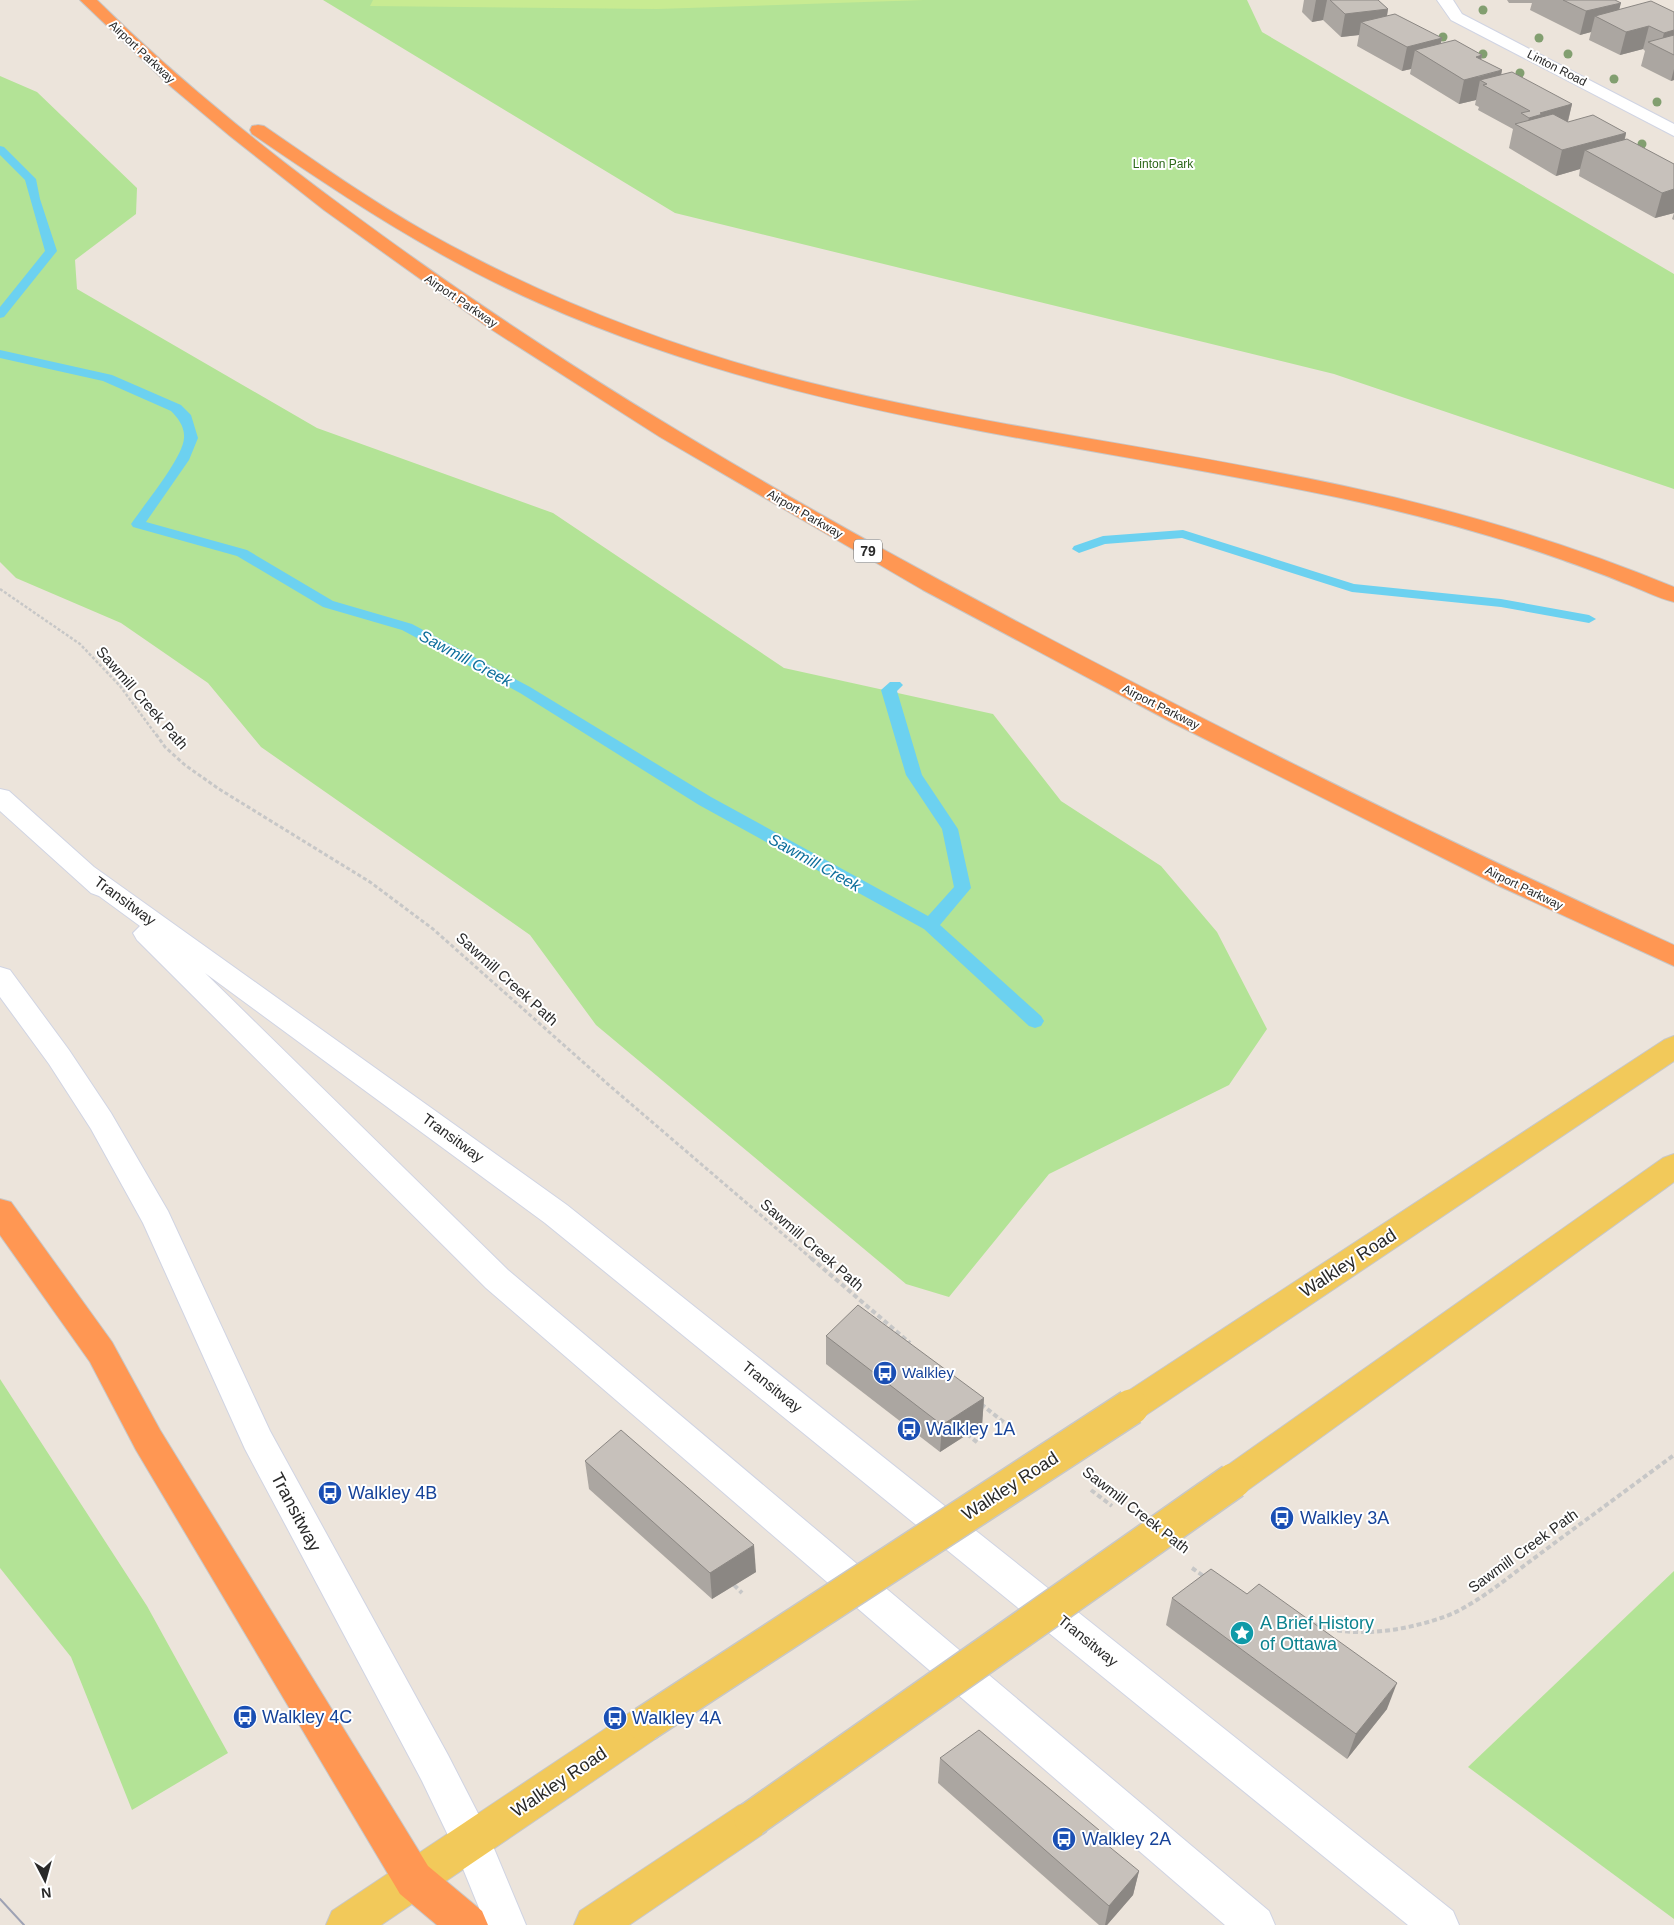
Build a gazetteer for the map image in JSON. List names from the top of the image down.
{
  "streets": {
    "highway": ["Airport Parkway", "79"],
    "main road": ["Walkley Road"],
    "street": ["Linton Road", "Transitway"],
    "path": ["Sawmill Creek Path"]
  },
  "crossings": [
    ["Transitway", "Walkley Road"]
  ],
  "water": ["Sawmill Creek"],
  "parks": ["Linton Park"],
  "places": {
    "bus stop": [
      "Walkley",
      "Walkley 1A",
      "Walkley 4B",
      "Walkley 3A",
      "Walkley 4C",
      "Walkley 4A",
      "Walkley 2A"
    ],
    "place": ["A Brief History of Ottawa"]
  },
  "north": "bottom"
}
